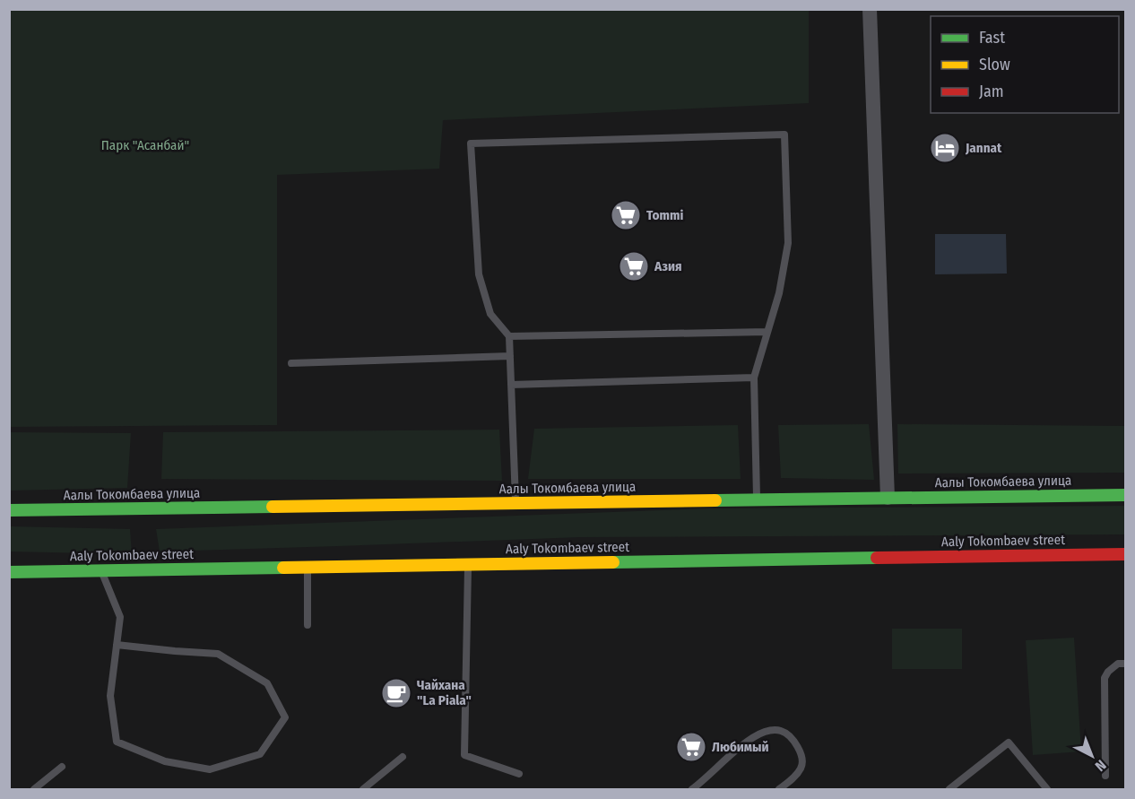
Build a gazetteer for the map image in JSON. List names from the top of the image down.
{
  "streets": {
    "main road": ["Аалы Токомбаева улица", "Aaly Tokombaev street"]
  },
  "parks": ["Парк \"Асанбай\""],
  "places": {
    "hotel": ["Jannat"],
    "supermarket": ["Tommi", "Азия", "Любимый"],
    "cafe": ["Чайхана \"La Piala\""]
  },
  "legend": ["Fast", "Slow", "Jam"],
  "north": "bottom right"
}
